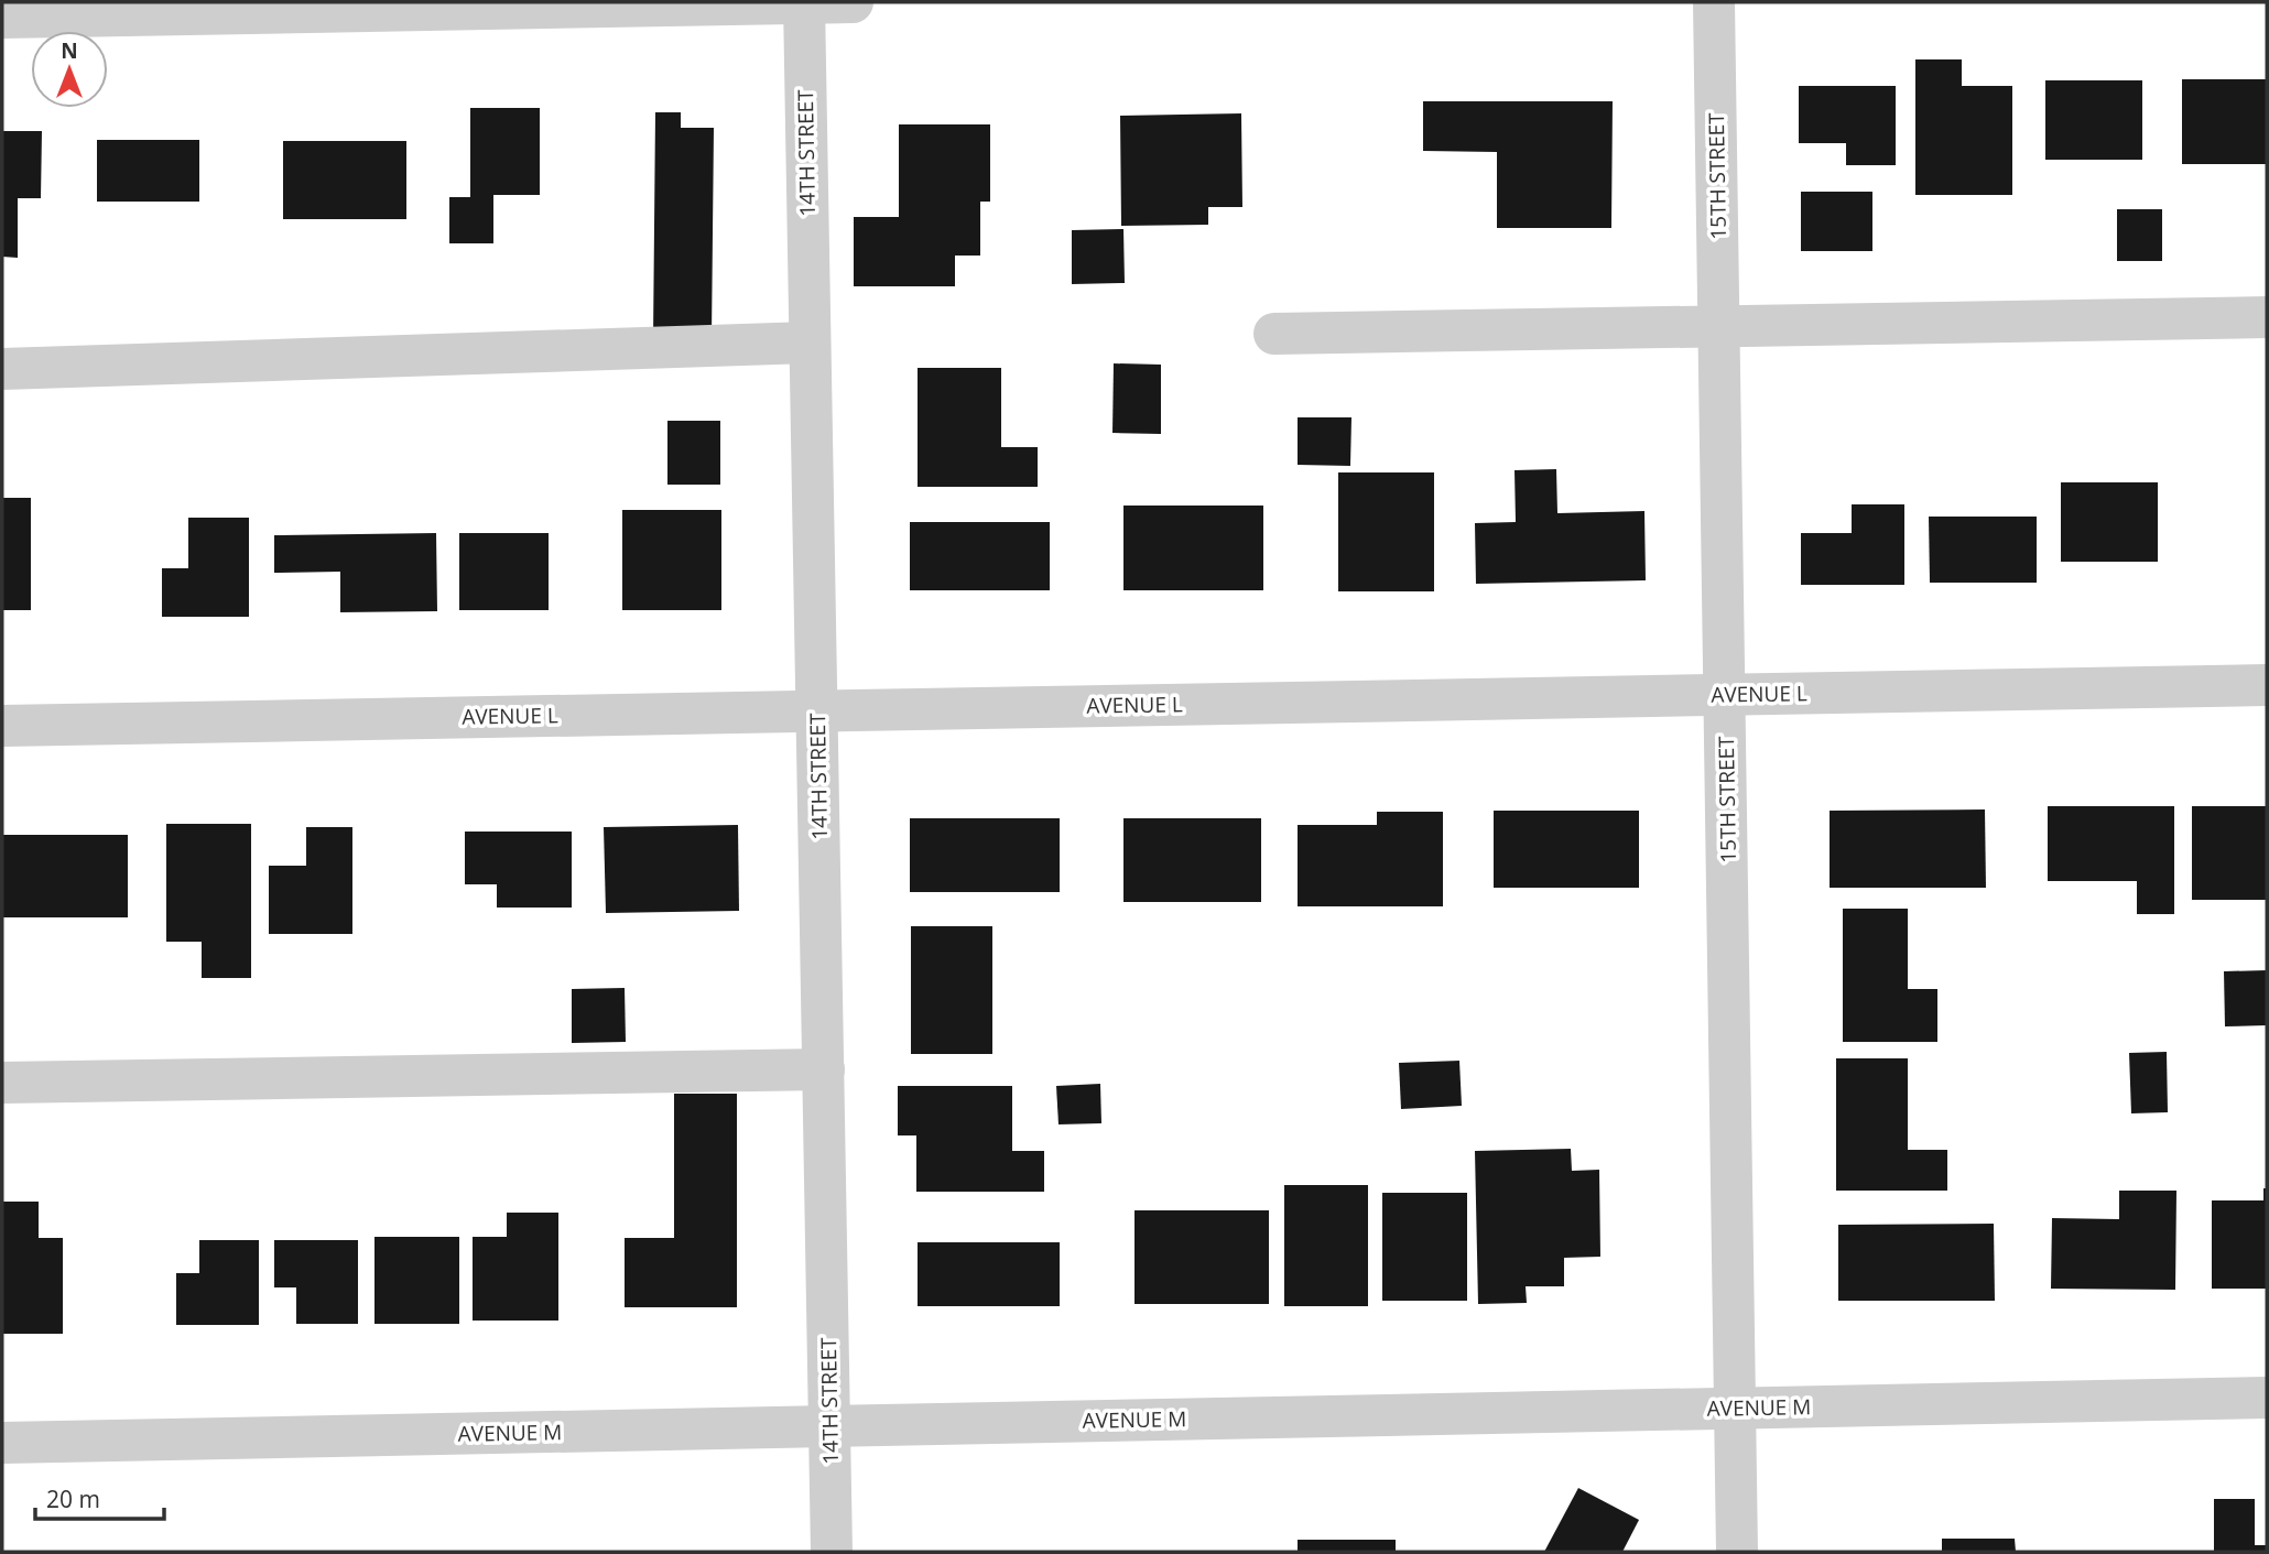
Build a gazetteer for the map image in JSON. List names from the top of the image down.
{
  "streets": {
    "street": [
      "14TH STREET",
      "15TH STREET",
      "AVENUE L",
      "AVENUE M"
    ]
  },
  "crossings": [
    ["14TH STREET", "AVENUE L"],
    ["14TH STREET", "AVENUE M"],
    ["15TH STREET", "AVENUE L"],
    ["15TH STREET", "AVENUE M"]
  ],
  "scale_bar": "20 m",
  "north": "top"
}
